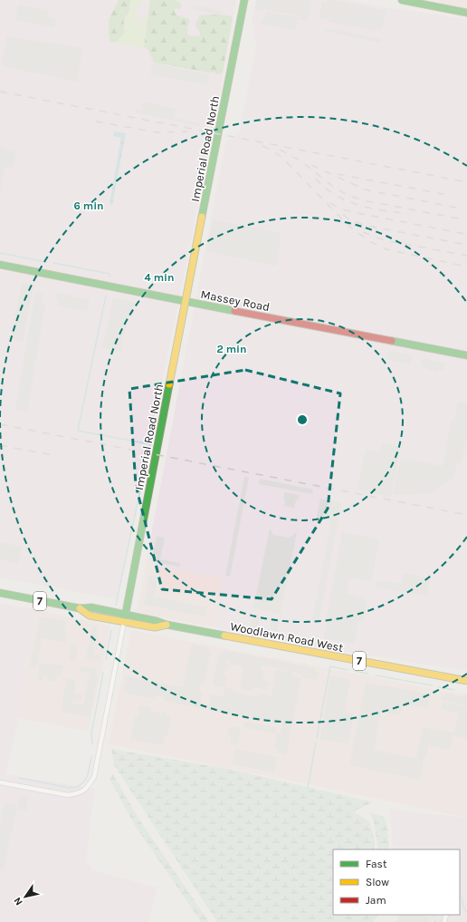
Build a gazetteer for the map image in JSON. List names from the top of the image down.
{
  "streets": {
    "street": [
      "Imperial Road North",
      "Massey Road",
      "7",
      "Woodlawn Road West"
    ]
  },
  "crossings": [
    ["Imperial Road North", "Massey Road"],
    ["Imperial Road North", "Woodlawn Road West"]
  ],
  "legend": ["Fast", "Slow", "Jam"],
  "north": "bottom left",
  "rings": ["6 min", "4 min", "2 min"]
}
